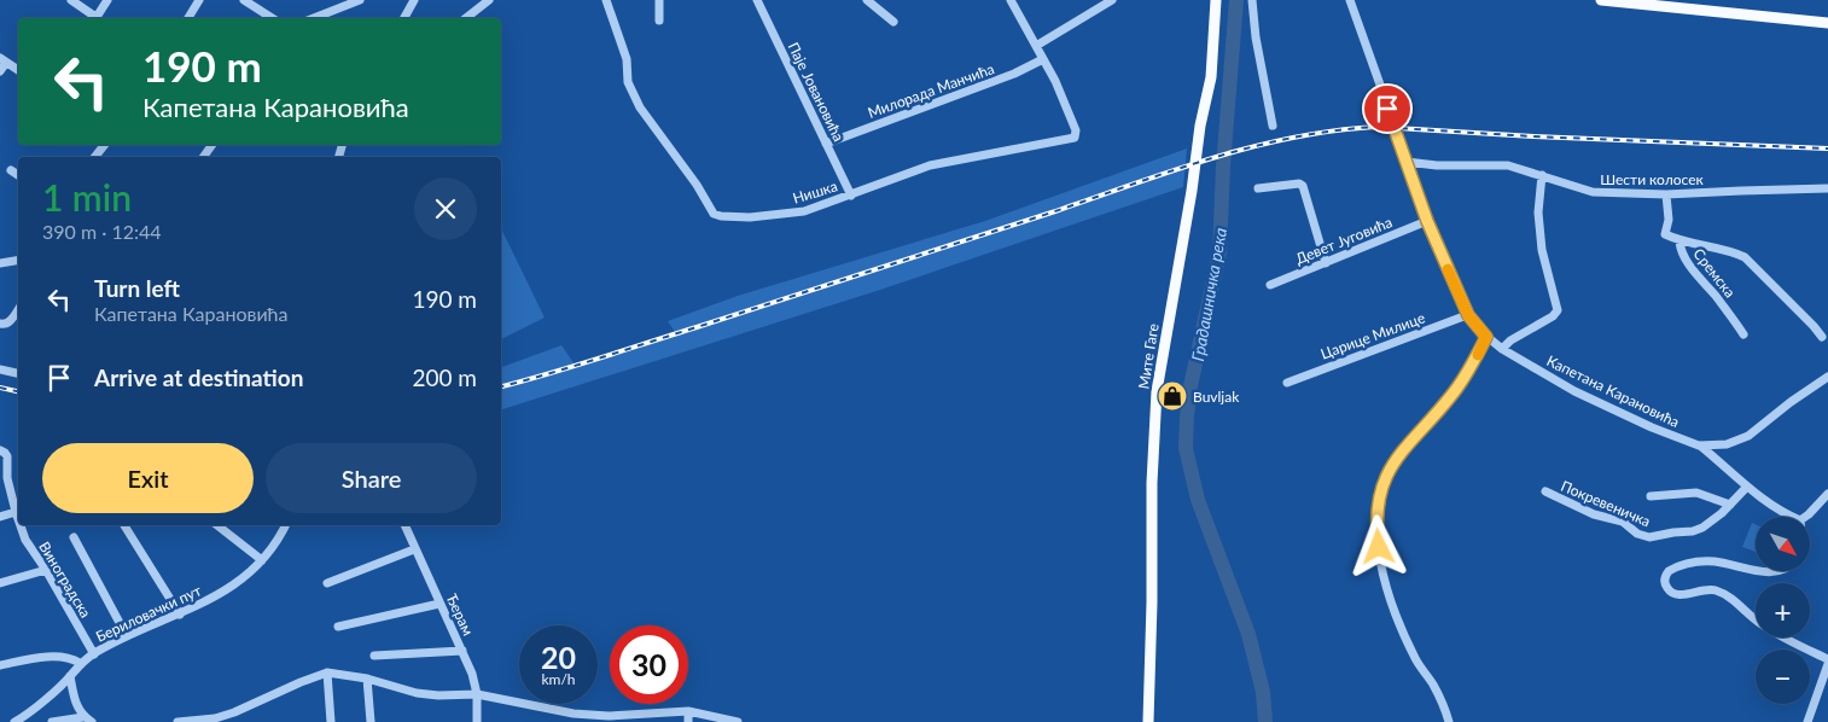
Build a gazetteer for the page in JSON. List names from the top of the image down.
{
  "streets": {
    "main road": ["Мите Гаге"],
    "street": [
      "Милорада Манчића",
      "Паје Јовановића",
      "Шести колосек",
      "Нишка",
      "Девет Југовића",
      "Сремска",
      "Царице Милице",
      "Капетана Карановића",
      "Покревеничка",
      "Виноградска",
      "Бериловачки пут",
      "Ђерам"
    ]
  },
  "crossings": [
    ["Милорада Манчића", "Паје Јовановића"],
    ["Милорада Манчића", "Нишка"],
    ["Паје Јовановића", "Нишка"],
    ["Шести колосек", "Сремска"],
    ["Шести колосек", "Капетана Карановића"],
    ["Девет Југовића", "Капетана Карановића"],
    ["Царице Милице", "Капетана Карановића"],
    ["Виноградска", "Бериловачки пут"]
  ],
  "water": ["Градашничка река"],
  "places": {
    "shop": ["Buvljak"]
  },
  "north": "bottom right",
  "page": {
    "turn": ["190 m", "Капетана Карановића"],
    "heading": ["1 min", "390 m · 12:44"],
    "list": [
      {
        "name": "Turn left",
        "note": "Капетана Карановића",
        "value": "190 m"
      },
      {
        "name": "Arrive at destination",
        "value": "200 m"
      }
    ],
    "buttons": ["Exit", "Share"],
    "map_buttons": ["+", "−"],
    "speed": "20 km/h",
    "limit": "30"
  }
}
